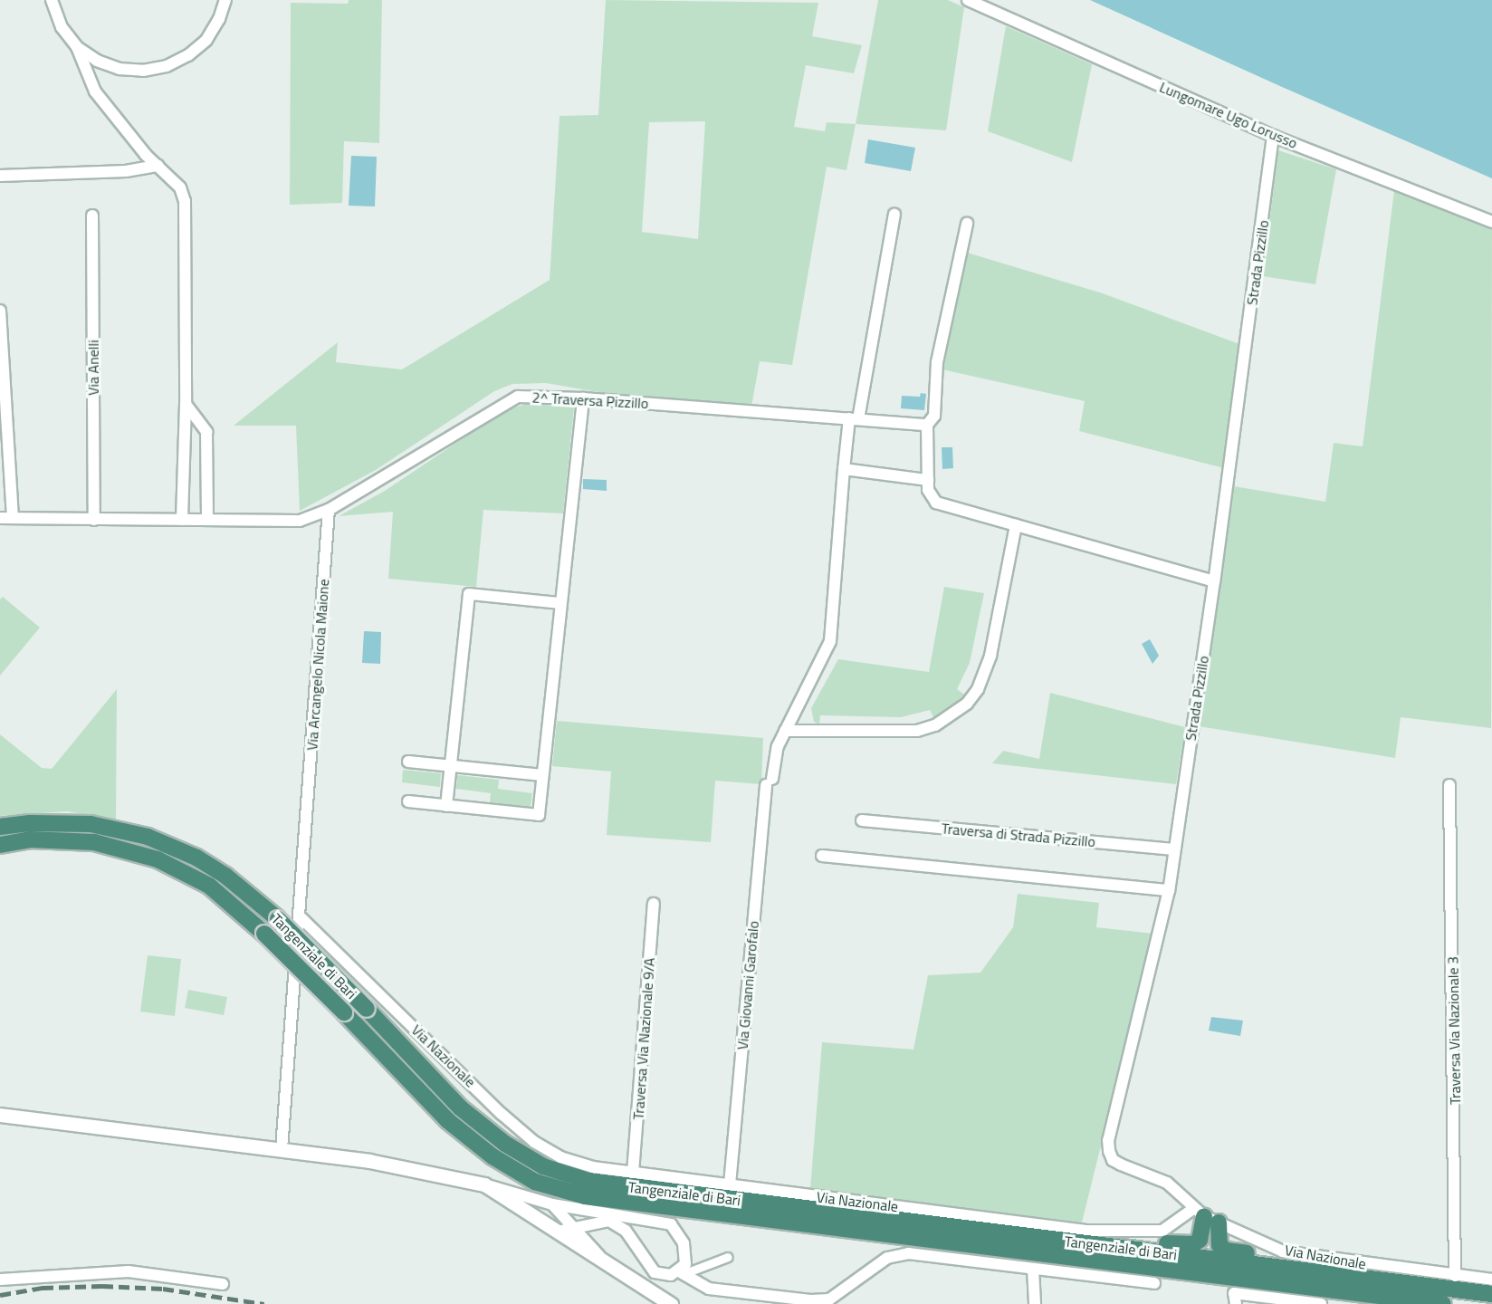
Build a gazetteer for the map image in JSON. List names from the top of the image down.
{
  "streets": {
    "highway": ["Tangenziale di Bari"],
    "street": [
      "Lungomare Ugo Lorusso",
      "Strada Pizzillo",
      "Via Anelli",
      "2^ Traversa Pizzillo",
      "Via Arcangelo Nicola Maione",
      "Traversa di Strada Pizzillo",
      "Via Giovanni Garofalo",
      "Traversa Via Nazionale 3",
      "Traversa Via Nazionale 9/A",
      "Via Nazionale"
    ]
  },
  "crossings": [
    ["Lungomare Ugo Lorusso", "Strada Pizzillo"],
    ["Strada Pizzillo", "Traversa di Strada Pizzillo"],
    ["Strada Pizzillo", "Via Nazionale"],
    ["2^ Traversa Pizzillo", "Via Arcangelo Nicola Maione"],
    ["Via Arcangelo Nicola Maione", "Via Nazionale"],
    ["Via Giovanni Garofalo", "Via Nazionale"],
    ["Traversa Via Nazionale 3", "Via Nazionale"],
    ["Traversa Via Nazionale 9/A", "Via Nazionale"]
  ]
}
